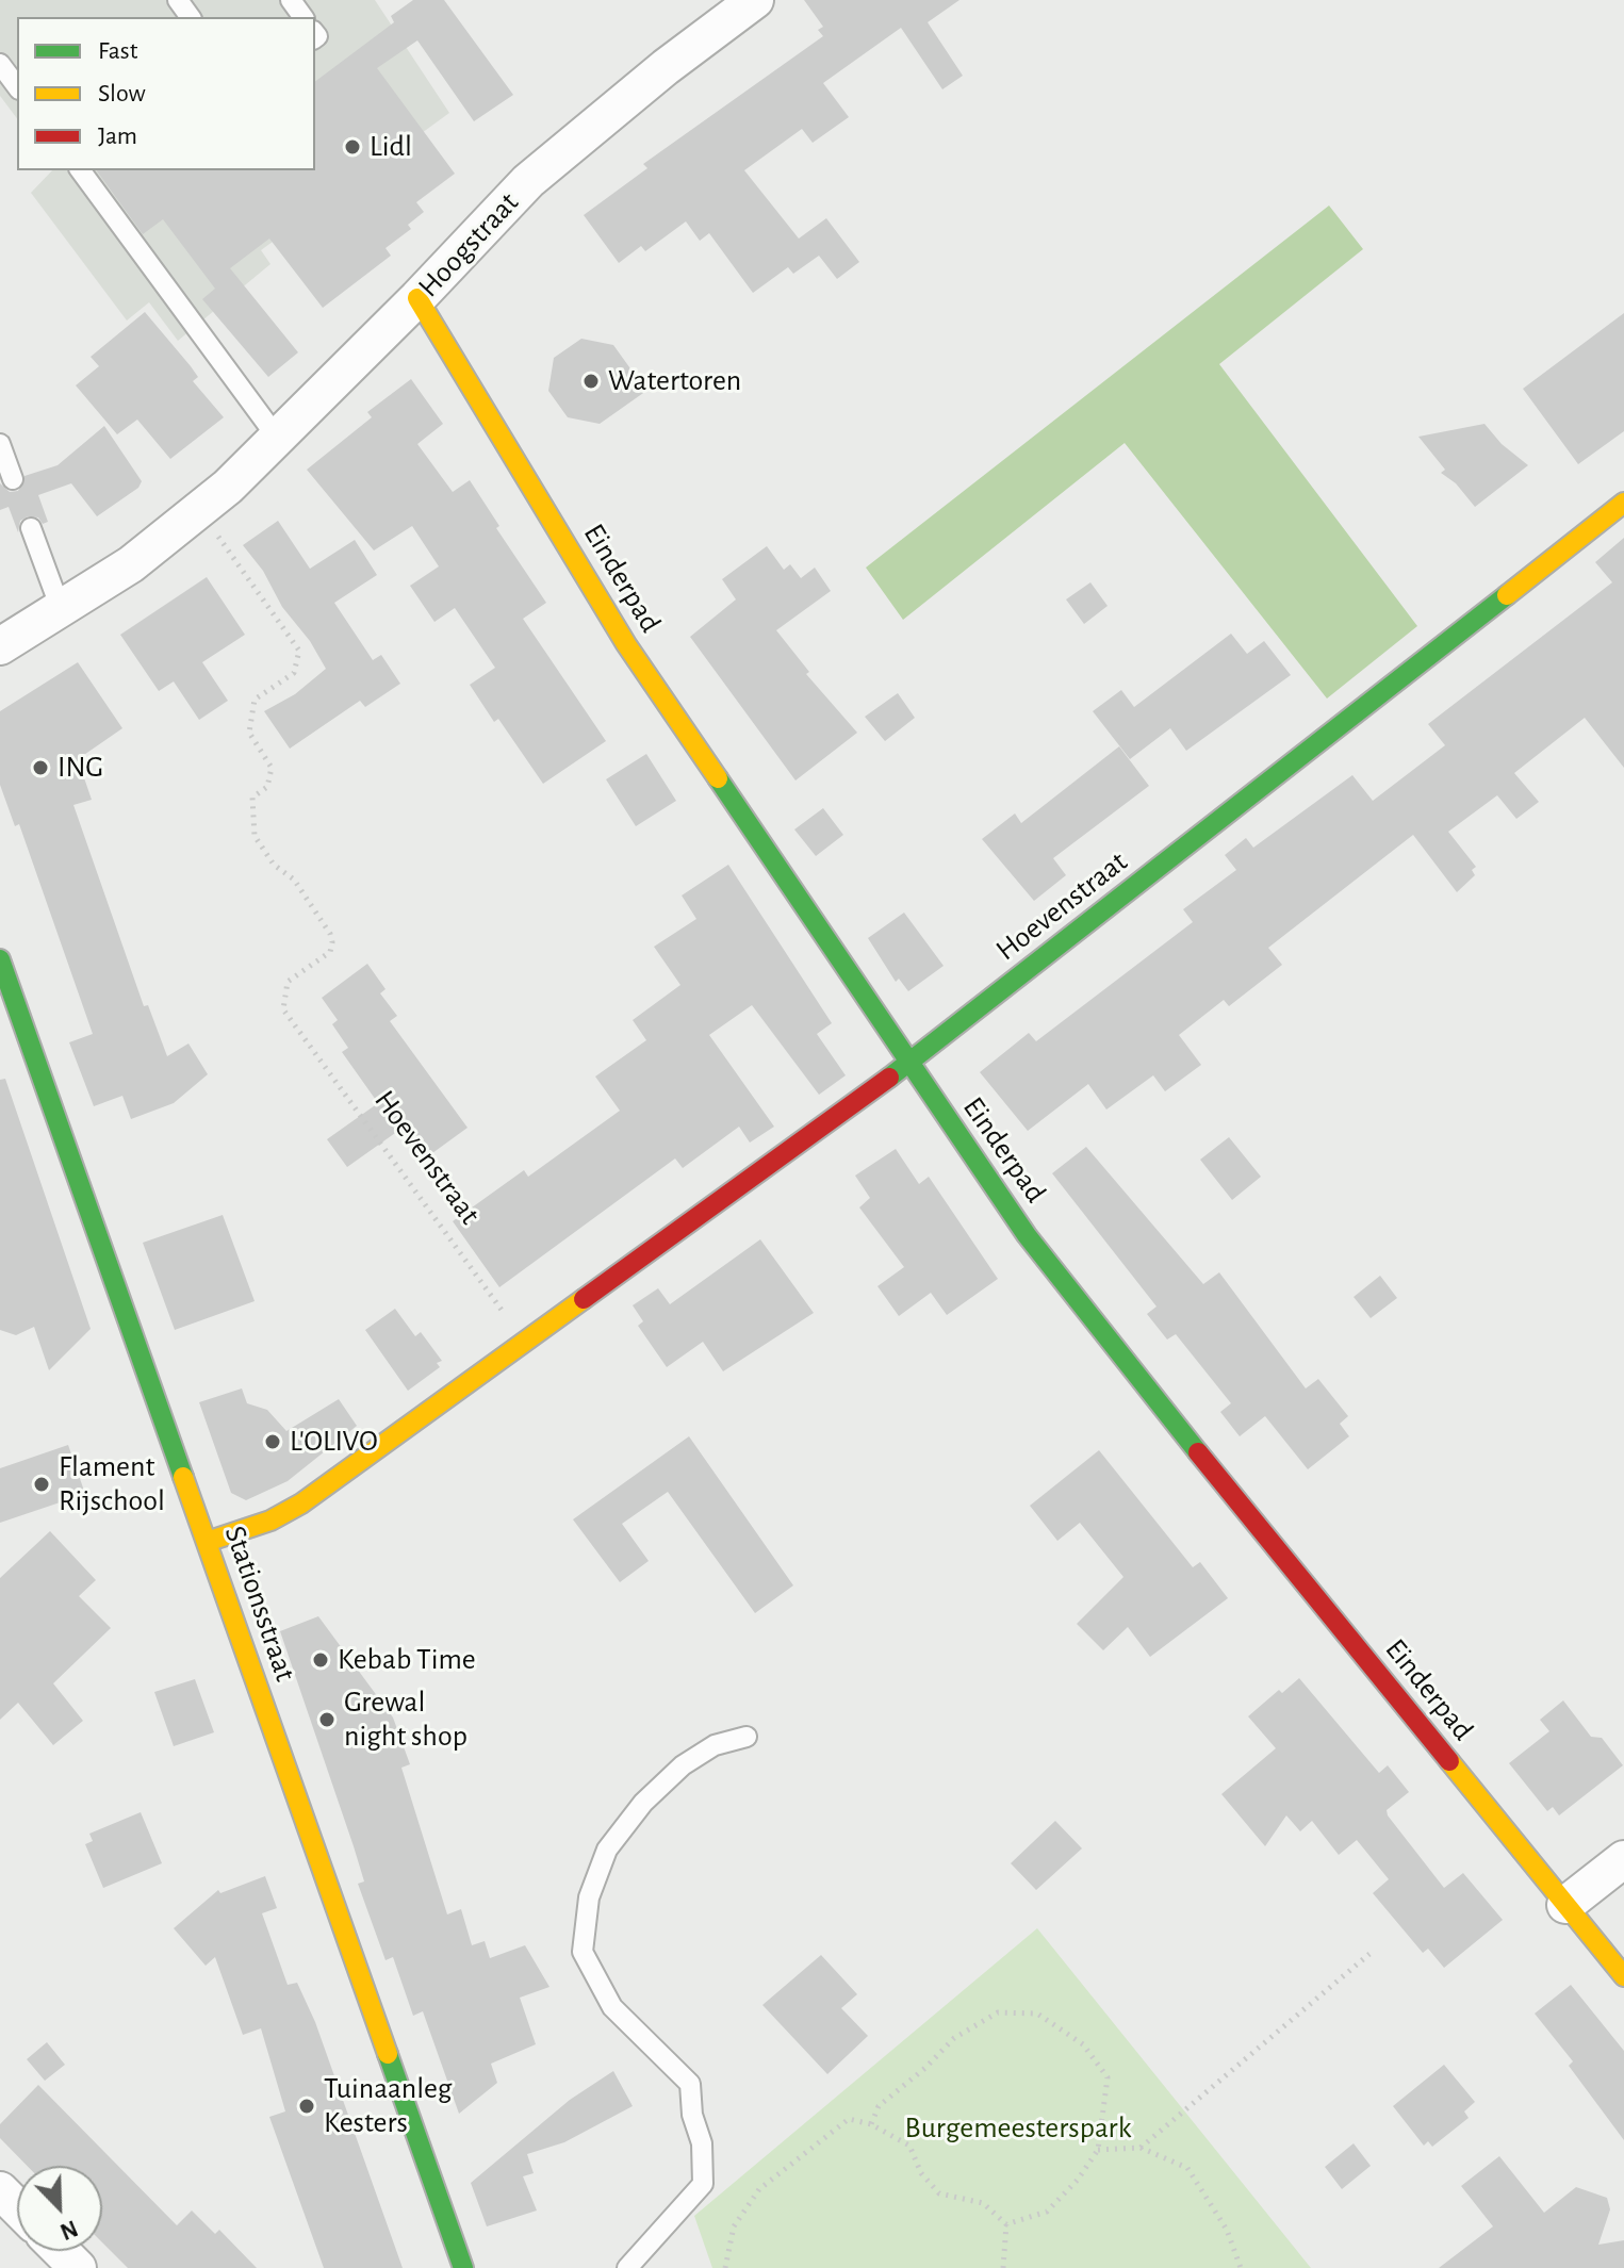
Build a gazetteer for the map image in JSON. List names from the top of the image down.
{
  "streets": {
    "main road": ["Einderpad", "Hoevenstraat", "Stationsstraat"],
    "street": ["Hoogstraat"]
  },
  "crossings": [
    ["Hoogstraat", "Einderpad"],
    ["Hoogstraat", "Hoevenstraat"],
    ["Einderpad", "Hoevenstraat"],
    ["Hoevenstraat", "Stationsstraat"]
  ],
  "parks": ["Burgemeesterspark"],
  "places": [
    "Lidl",
    "Watertoren",
    "ING",
    "L'OLIVO",
    "Flament Rijschool",
    "Kebab Time",
    "Grewal night shop",
    "Tuinaanleg Kesters"
  ],
  "legend": ["Fast", "Slow", "Jam"],
  "north": "bottom right"
}
